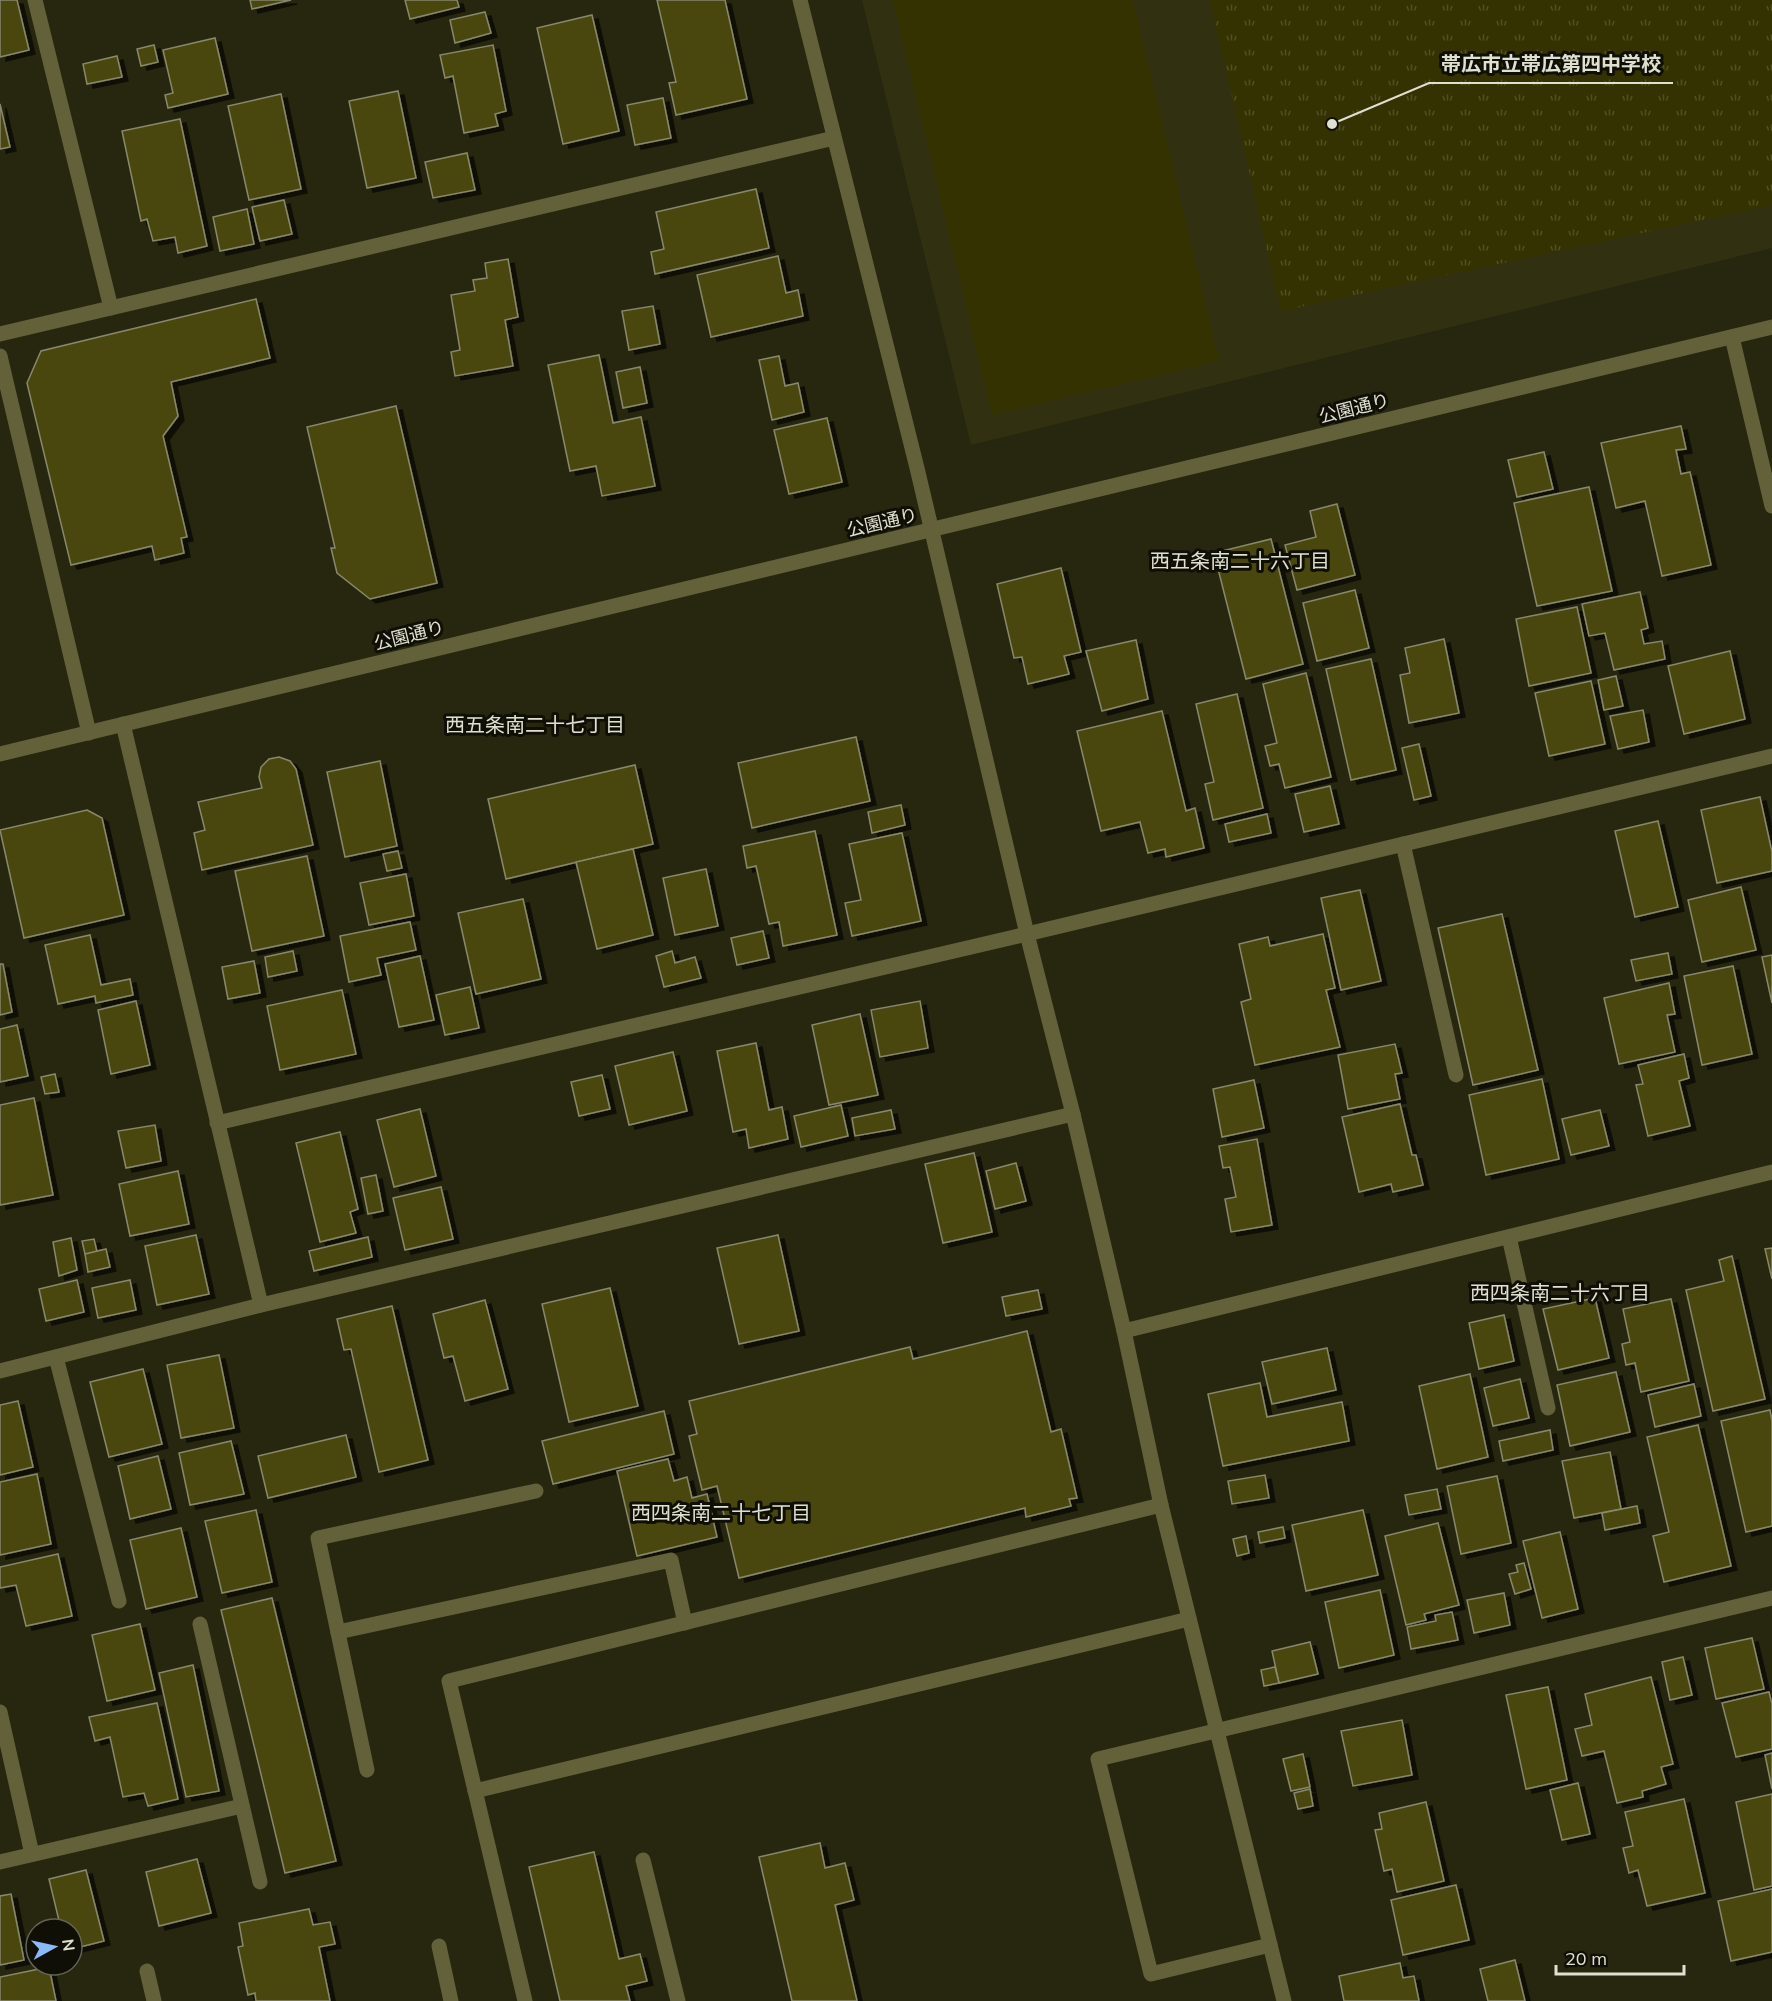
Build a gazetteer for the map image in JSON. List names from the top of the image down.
{
  "streets": {
    "street": ["公園通り"]
  },
  "districts": [
    "西五条南二十六丁目",
    "西五条南二十七丁目",
    "西四条南二十六丁目",
    "西四条南二十七丁目"
  ],
  "places": ["帯広市立帯広第四中学校"],
  "scale_bar": "20 m",
  "north": "right"
}
